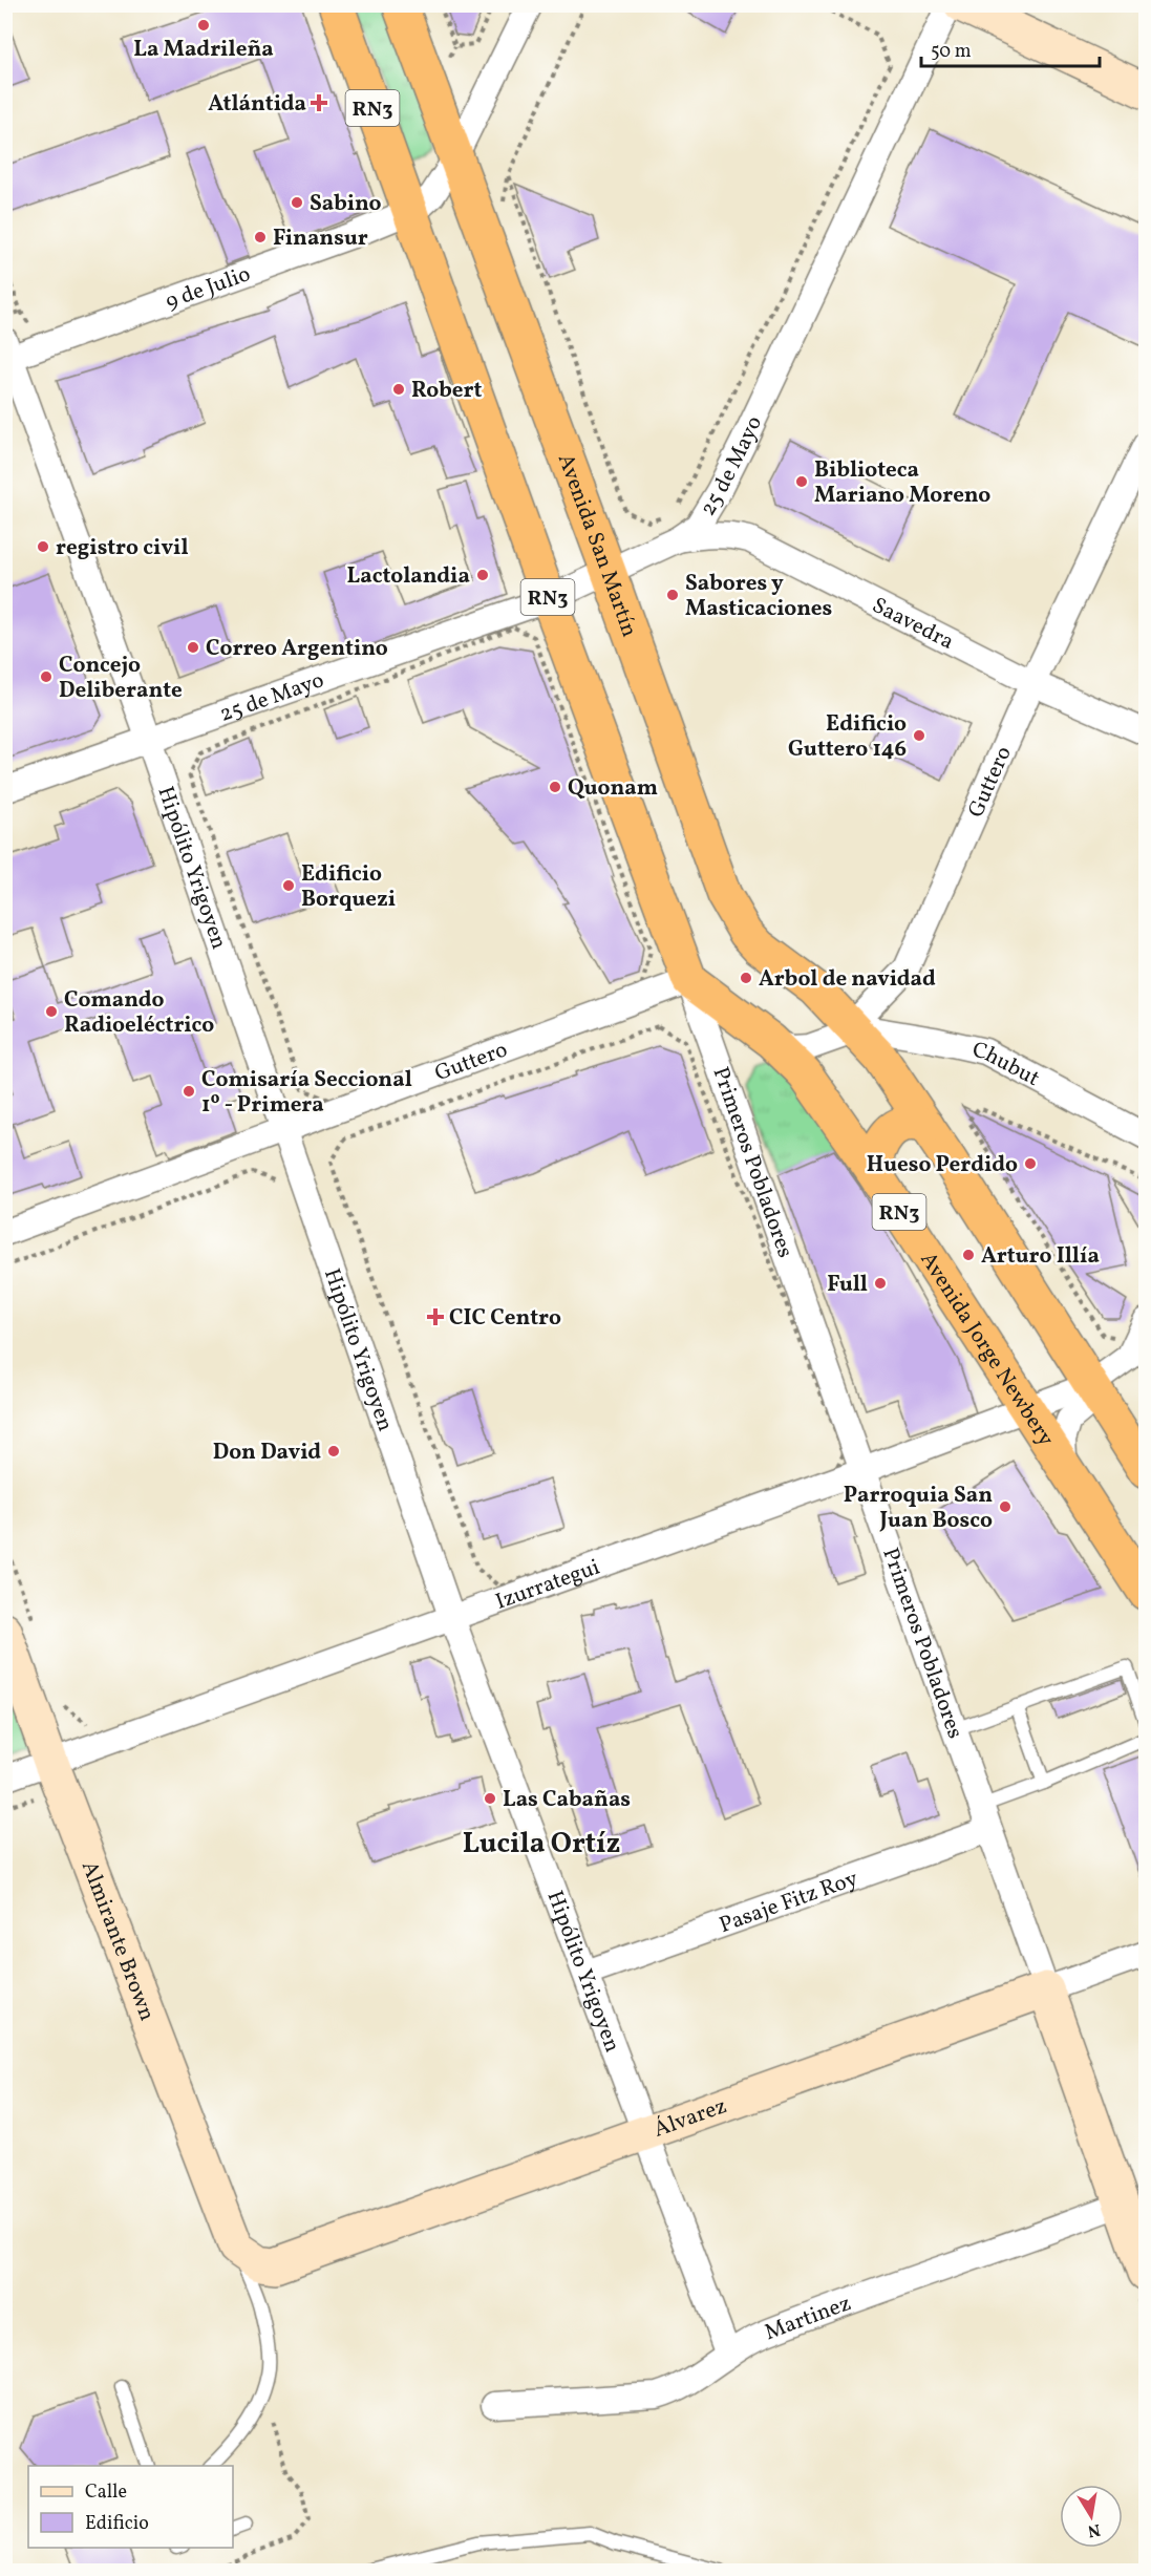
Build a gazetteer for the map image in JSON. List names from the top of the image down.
{
  "streets": {
    "highway": ["RN3", "Avenida San Martín", "Avenida Jorge Newbery"],
    "street": [
      "9 de Julio",
      "25 de Mayo",
      "Saavedra",
      "Guttero",
      "Hipólito Yrigoyen",
      "Chubut",
      "Primeros Pobladores",
      "Izurrategui",
      "Pasaje Fitz Roy",
      "Almirante Brown",
      "Álvarez",
      "Martinez"
    ]
  },
  "crossings": [
    ["RN3", "9 de Julio"],
    ["RN3", "25 de Mayo"],
    ["RN3", "Avenida San Martín"],
    ["RN3", "Guttero"],
    ["RN3", "Chubut"],
    ["RN3", "Primeros Pobladores"],
    ["RN3", "Avenida Jorge Newbery"],
    ["RN3", "Izurrategui"],
    ["9 de Julio", "Avenida San Martín"],
    ["9 de Julio", "Hipólito Yrigoyen"],
    ["25 de Mayo", "Avenida San Martín"],
    ["25 de Mayo", "Saavedra"],
    ["25 de Mayo", "Hipólito Yrigoyen"],
    ["Avenida San Martín", "Guttero"],
    ["Avenida San Martín", "Chubut"],
    ["Saavedra", "Guttero"],
    ["Guttero", "Hipólito Yrigoyen"],
    ["Guttero", "Chubut"],
    ["Guttero", "Primeros Pobladores"],
    ["Guttero", "Avenida Jorge Newbery"],
    ["Hipólito Yrigoyen", "Izurrategui"],
    ["Hipólito Yrigoyen", "Pasaje Fitz Roy"],
    ["Hipólito Yrigoyen", "Álvarez"],
    ["Hipólito Yrigoyen", "Martinez"],
    ["Primeros Pobladores", "Avenida Jorge Newbery"],
    ["Primeros Pobladores", "Izurrategui"],
    ["Primeros Pobladores", "Pasaje Fitz Roy"],
    ["Primeros Pobladores", "Álvarez"],
    ["Primeros Pobladores", "Martinez"],
    ["Avenida Jorge Newbery", "Izurrategui"],
    ["Izurrategui", "Almirante Brown"],
    ["Almirante Brown", "Álvarez"]
  ],
  "districts": ["Lucila Ortíz"],
  "places": {
    "other": [
      "La Madrileña",
      "Sabino",
      "Finansur",
      "Robert",
      "Biblioteca Mariano Moreno",
      "registro civil",
      "Lactolandia",
      "Sabores y Masticaciones",
      "Correo Argentino",
      "Concejo Deliberante",
      "Edificio Guttero 146",
      "Quonam",
      "Edificio Borquezi",
      "Arbol de navidad",
      "Comando Radioeléctrico",
      "Comisaría Seccional 1º - Primera",
      "Hueso Perdido",
      "Arturo Illía",
      "Full",
      "Don David",
      "Parroquia San Juan Bosco",
      "Las Cabañas"
    ],
    "health": ["Atlántida", "CIC Centro"]
  },
  "legend": ["Calle", "Edificio"],
  "scale_bar": "50 m",
  "north": "bottom"
}
